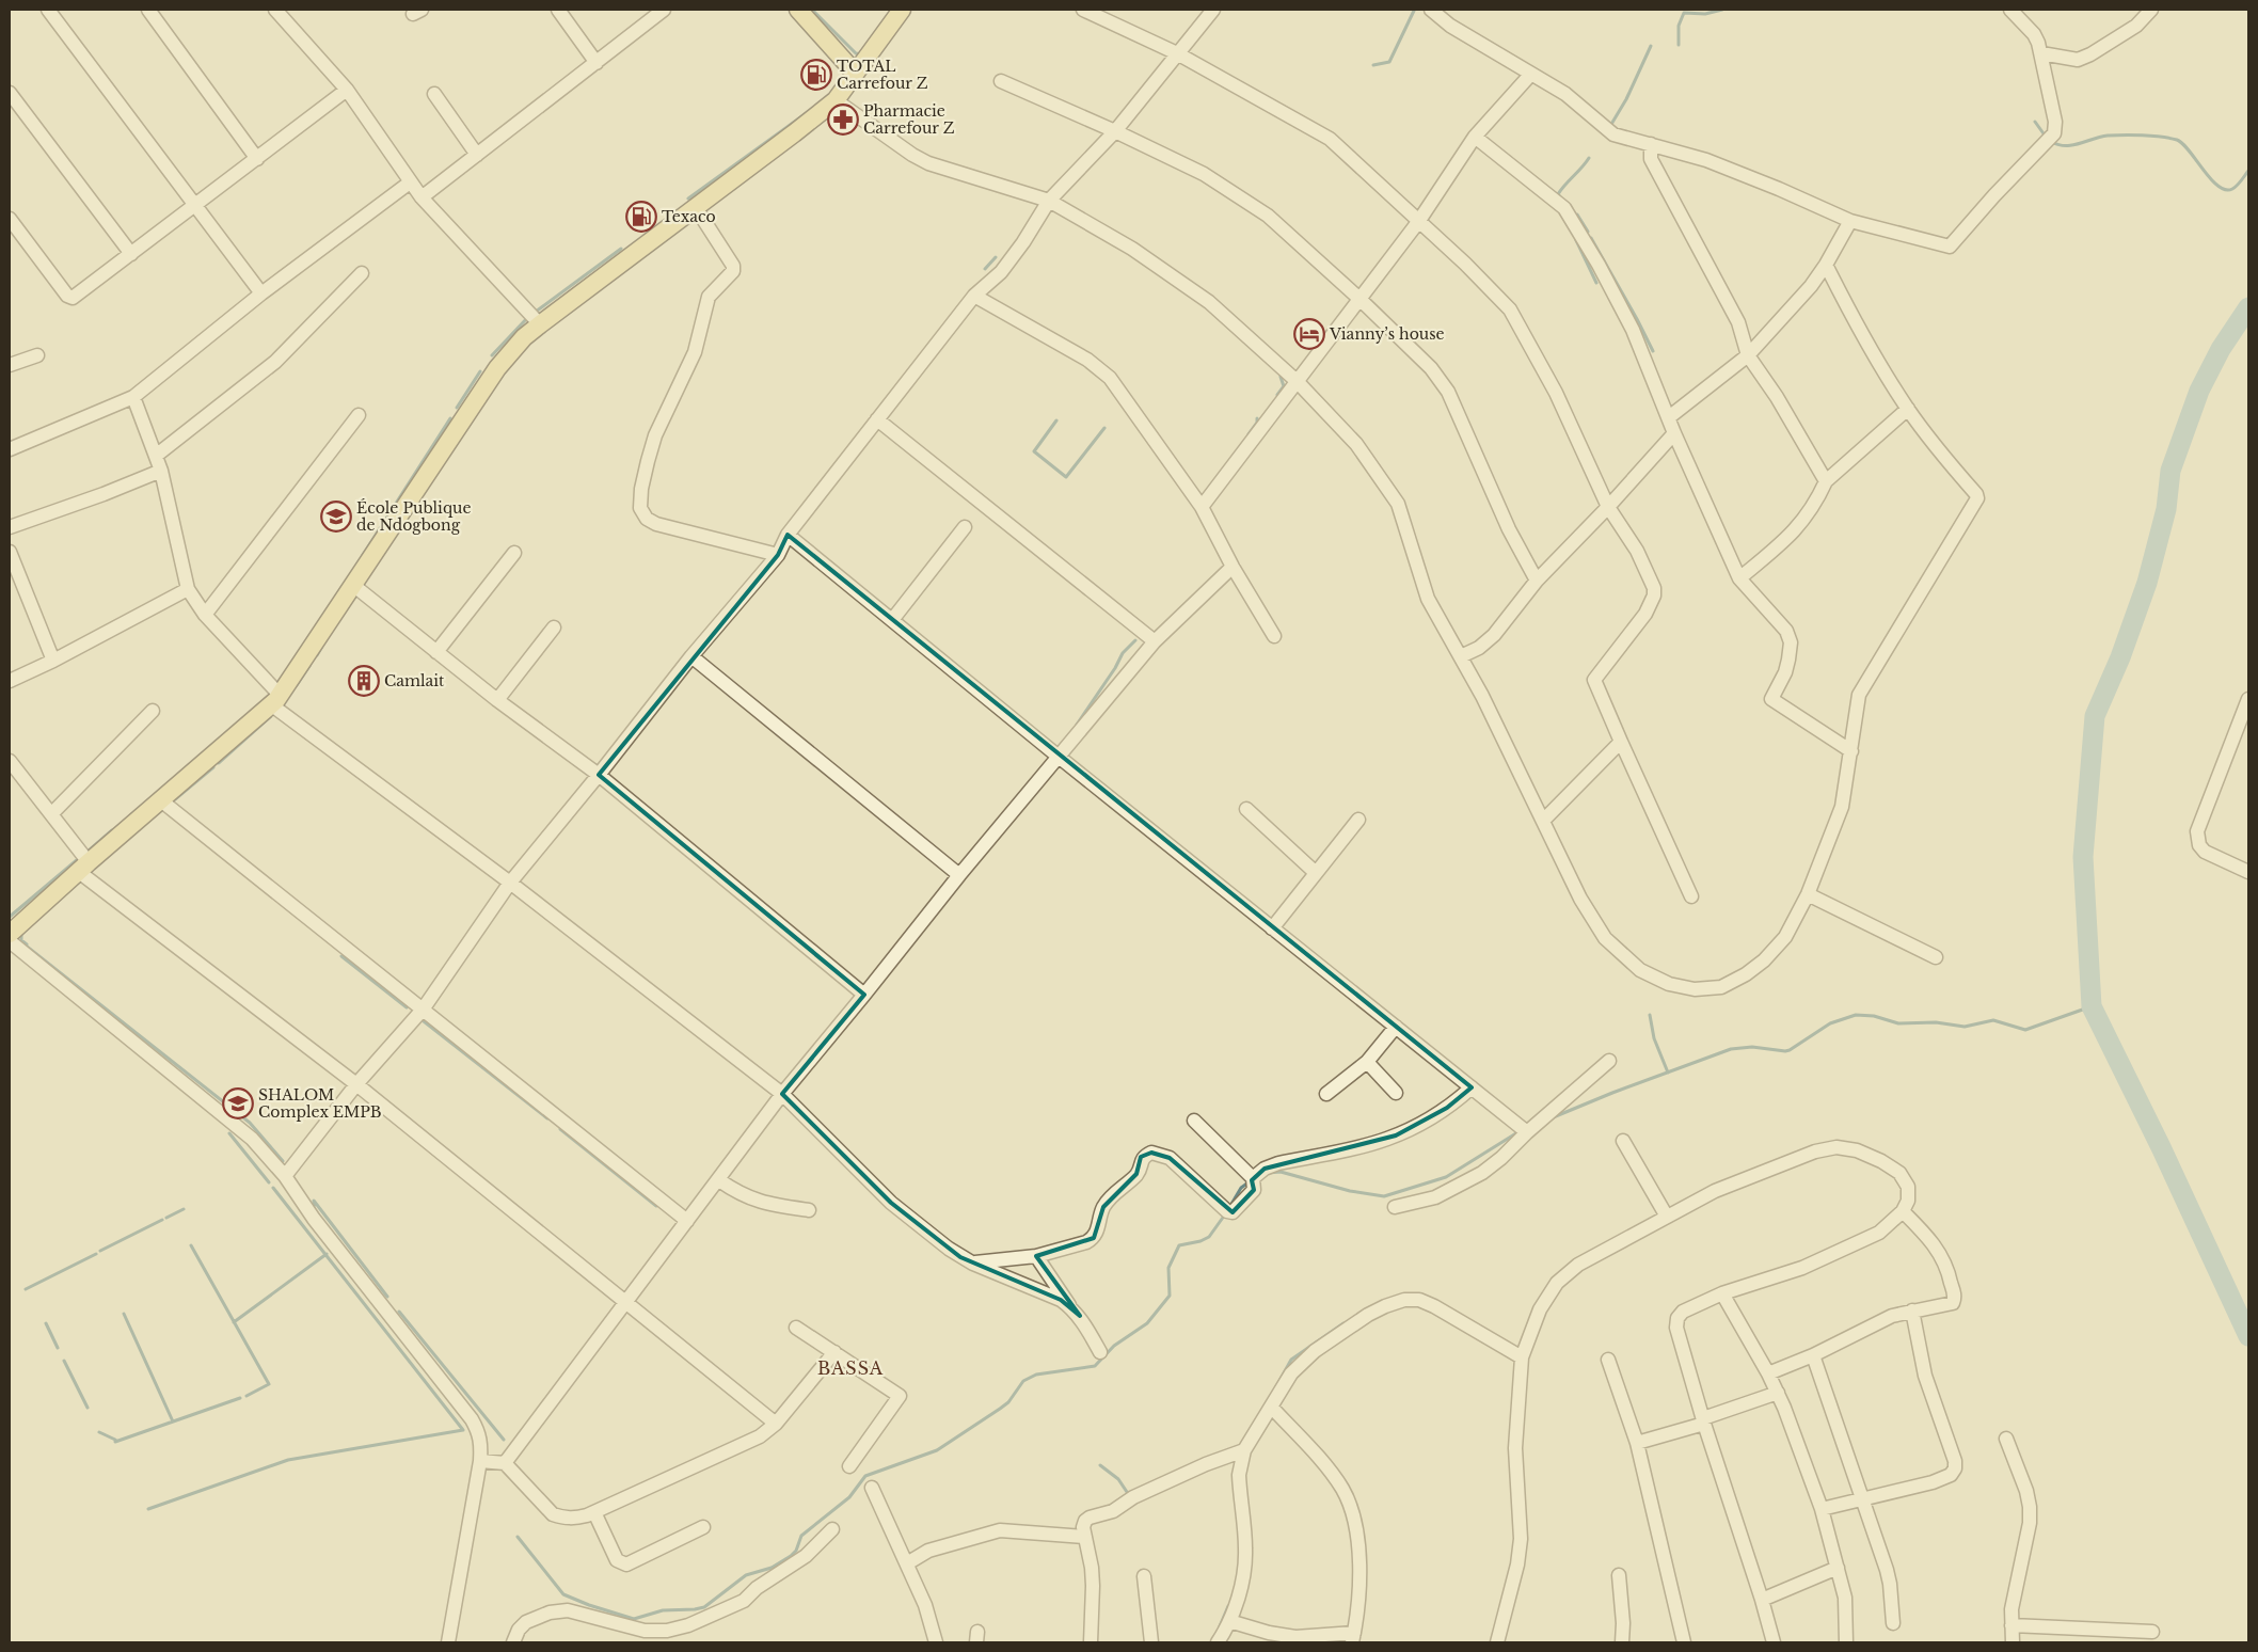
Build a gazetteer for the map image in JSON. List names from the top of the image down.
{
  "districts": ["BASSA"],
  "places": {
    "fuel station": ["TOTAL Carrefour Z", "Texaco"],
    "pharmacy": ["Pharmacie Carrefour Z"],
    "hotel": ["Vianny’s house"],
    "school or university": ["École Publique de Ndogbong", "SHALOM Complex EMPB"],
    "building": ["Camlait"]
  }
}
